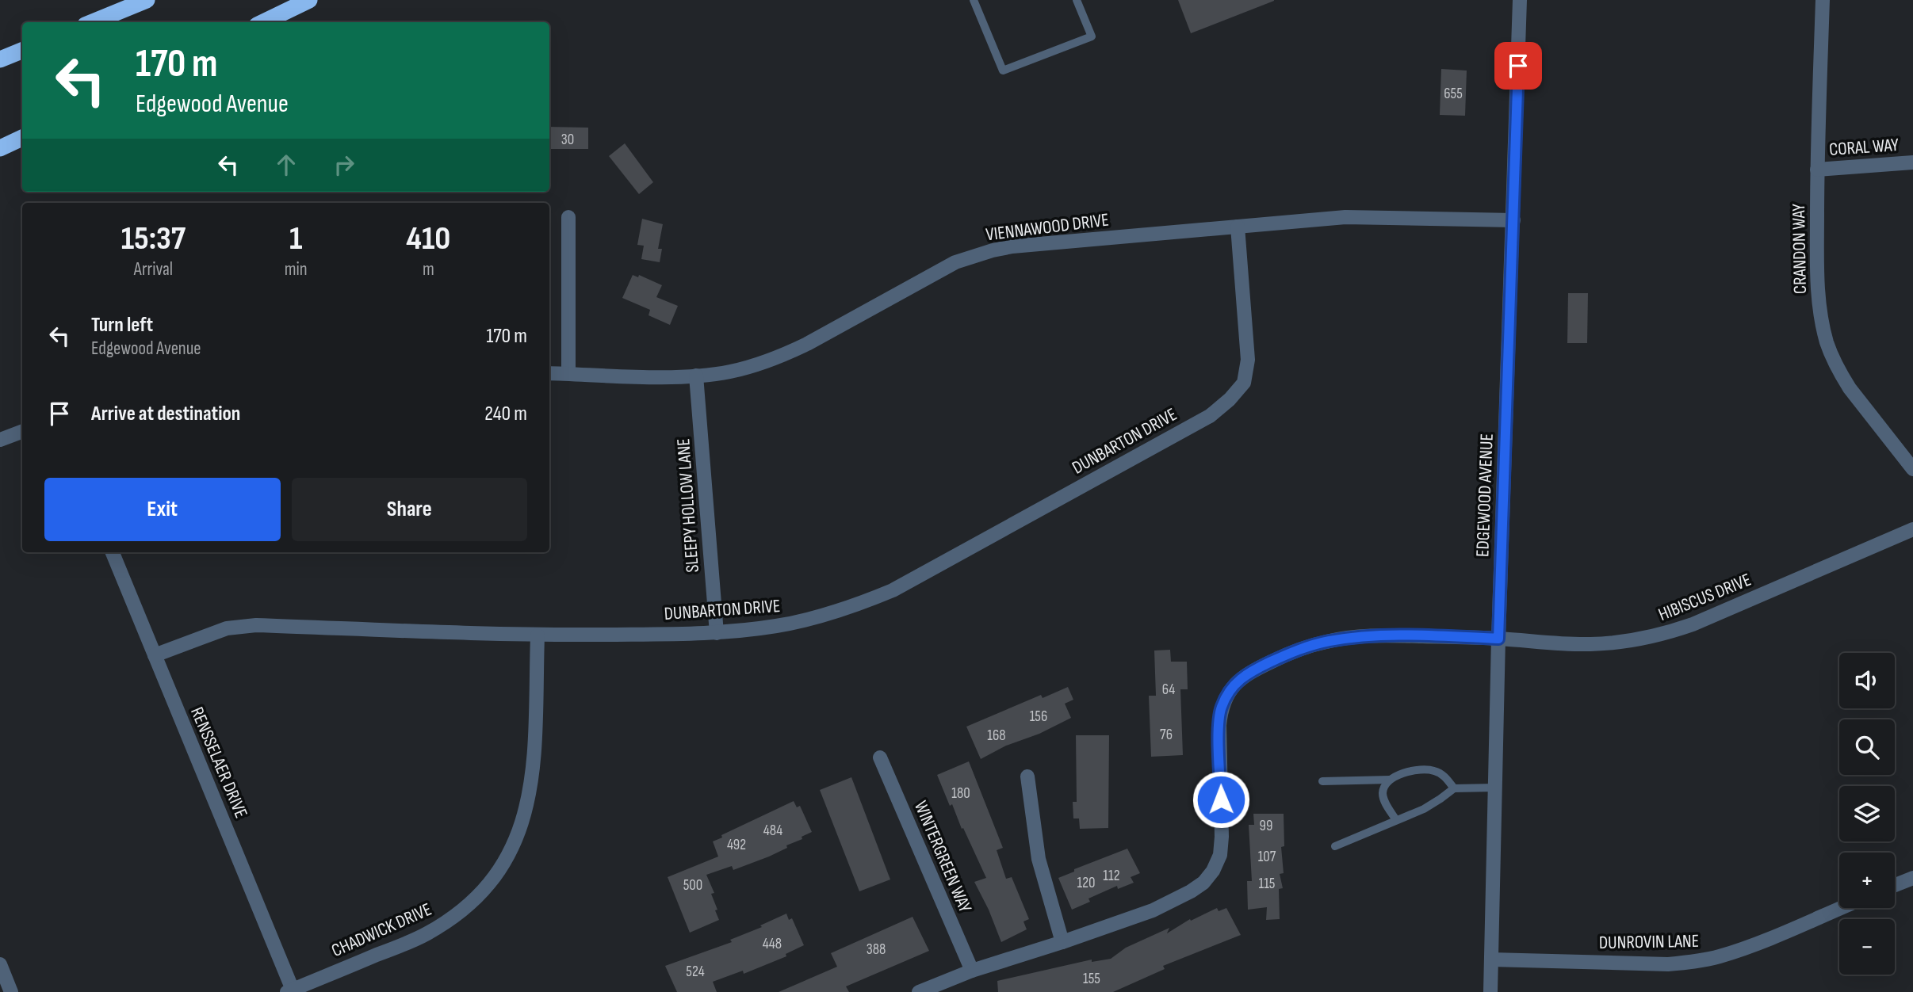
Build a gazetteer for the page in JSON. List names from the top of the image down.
{
  "streets": {
    "street": [
      "CORAL WAY",
      "VIENNAWOOD DRIVE",
      "CRANDON WAY",
      "DUNBARTON DRIVE",
      "EDGEWOOD AVENUE",
      "SLEEPY HOLLOW LANE",
      "HIBISCUS DRIVE",
      "RENSSELAER DRIVE",
      "WINTERGREEN WAY",
      "CHADWICK DRIVE",
      "DUNROVIN LANE"
    ]
  },
  "crossings": [
    ["CORAL WAY", "CRANDON WAY"],
    ["VIENNAWOOD DRIVE", "DUNBARTON DRIVE"],
    ["VIENNAWOOD DRIVE", "EDGEWOOD AVENUE"],
    ["VIENNAWOOD DRIVE", "SLEEPY HOLLOW LANE"],
    ["DUNBARTON DRIVE", "SLEEPY HOLLOW LANE"],
    ["DUNBARTON DRIVE", "RENSSELAER DRIVE"],
    ["DUNBARTON DRIVE", "CHADWICK DRIVE"],
    ["EDGEWOOD AVENUE", "HIBISCUS DRIVE"],
    ["EDGEWOOD AVENUE", "DUNROVIN LANE"],
    ["RENSSELAER DRIVE", "CHADWICK DRIVE"]
  ],
  "house_numbers": [
    "655",
    "30",
    "64",
    "156",
    "76",
    "168",
    "180",
    "99",
    "484",
    "492",
    "107",
    "112",
    "120",
    "115",
    "500",
    "448",
    "388",
    "524",
    "155"
  ],
  "page": {
    "turn": ["170 m", "Edgewood Avenue"],
    "eta": [
      "15:37",
      "Arrival",
      "1",
      "min",
      "410",
      "m"
    ],
    "list": [
      {
        "name": "Turn left",
        "note": "Edgewood Avenue",
        "value": "170 m"
      },
      {
        "name": "Arrive at destination",
        "value": "240 m"
      }
    ],
    "buttons": ["Exit", "Share"],
    "map_buttons": ["+", "−"]
  }
}
